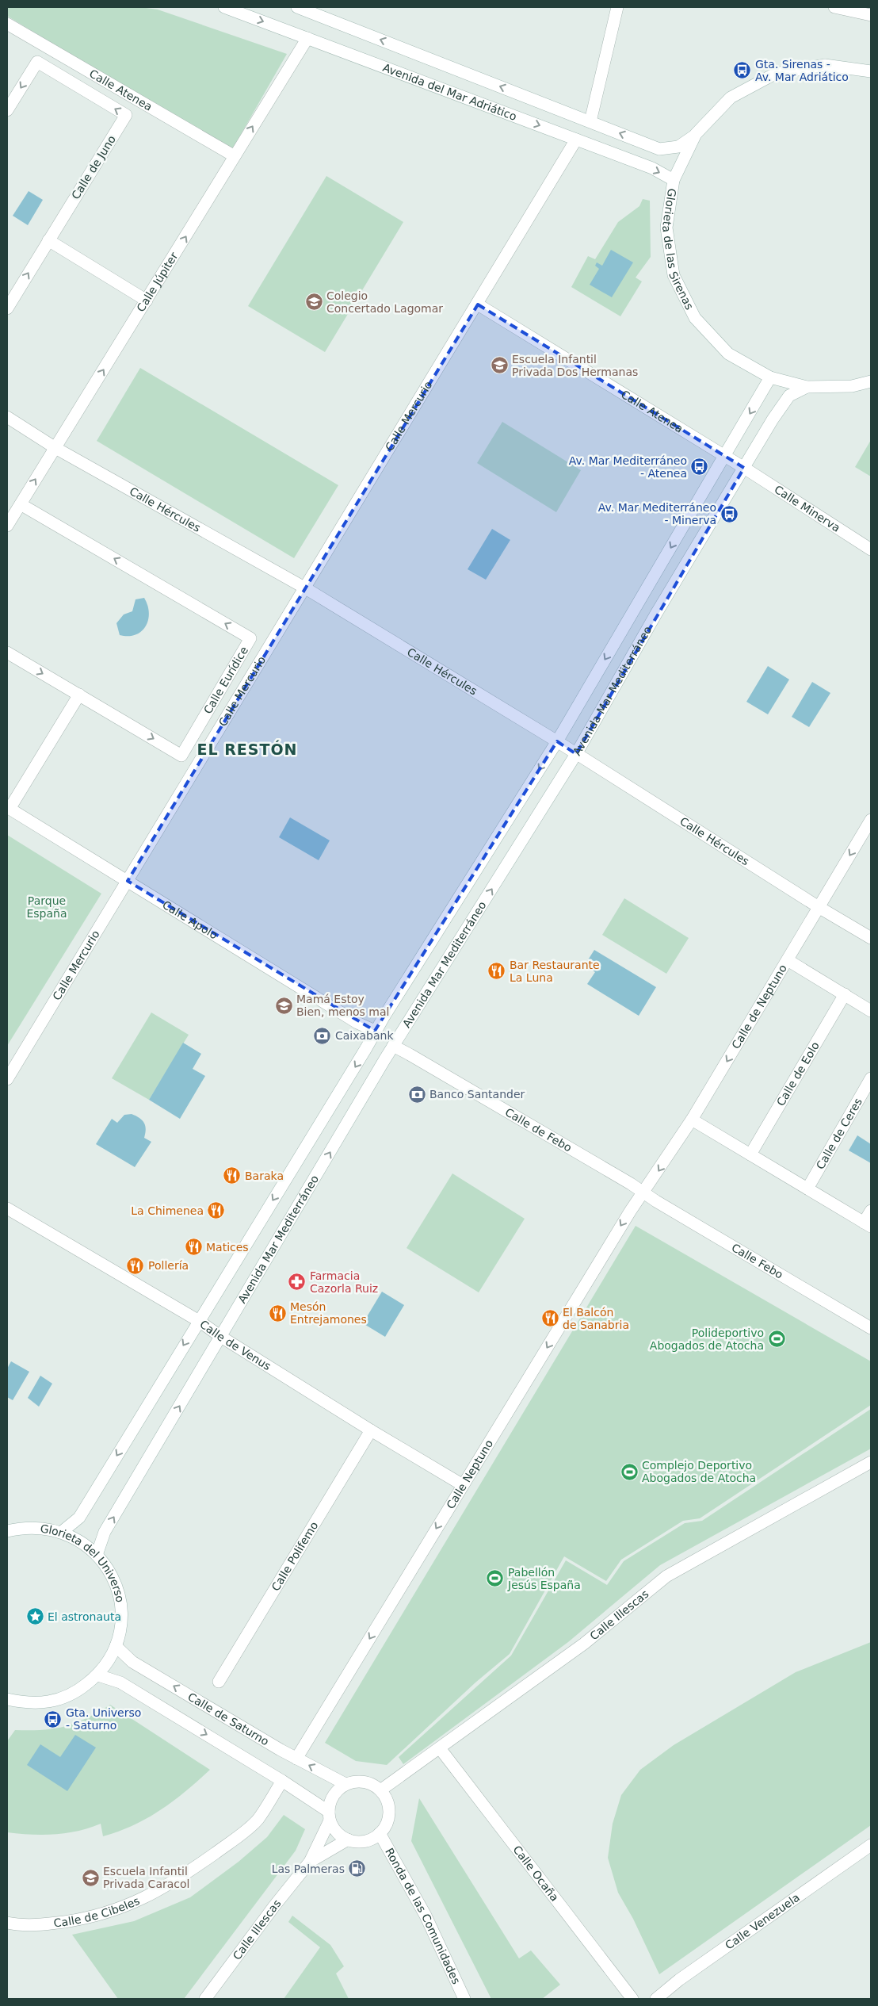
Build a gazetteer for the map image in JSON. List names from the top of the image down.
{
  "streets": {
    "street": [
      "Calle Atenea",
      "Avenida del Mar Adriático",
      "Calle de Juno",
      "Glorieta de las Sirenas",
      "Calle Júpiter",
      "Calle Mercurio",
      "Calle Minerva",
      "Calle Hércules",
      "Calle Eurídice",
      "Avenida Mar Mediterráneo",
      "Calle Apolo",
      "Calle de Neptuno",
      "Calle de Eolo",
      "Calle de Febo",
      "Calle de Ceres",
      "Calle Febo",
      "Calle de Venus",
      "Calle Neptuno",
      "Calle Polifemo",
      "Glorieta del Universo",
      "Calle Illescas",
      "Calle de Saturno",
      "Calle Ocaña",
      "Calle de Cibeles",
      "Ronda de las Comunidades",
      "Calle Venezuela"
    ]
  },
  "crossings": [
    ["Calle Atenea", "Calle Júpiter"],
    ["Calle Atenea", "Calle Mercurio"],
    ["Calle Atenea", "Calle Minerva"],
    ["Calle Atenea", "Avenida Mar Mediterráneo"],
    ["Avenida del Mar Adriático", "Glorieta de las Sirenas"],
    ["Avenida del Mar Adriático", "Calle Júpiter"],
    ["Avenida del Mar Adriático", "Calle Mercurio"],
    ["Glorieta de las Sirenas", "Avenida Mar Mediterráneo"],
    ["Calle Júpiter", "Calle Hércules"],
    ["Calle Júpiter", "Calle Eurídice"],
    ["Calle Mercurio", "Calle Hércules"],
    ["Calle Mercurio", "Calle Apolo"],
    ["Calle Minerva", "Avenida Mar Mediterráneo"],
    ["Calle Hércules", "Avenida Mar Mediterráneo"],
    ["Calle Hércules", "Calle de Neptuno"],
    ["Avenida Mar Mediterráneo", "Calle Apolo"],
    ["Avenida Mar Mediterráneo", "Calle de Febo"],
    ["Avenida Mar Mediterráneo", "Calle de Venus"],
    ["Avenida Mar Mediterráneo", "Glorieta del Universo"],
    ["Calle de Neptuno", "Calle de Febo"],
    ["Calle de Neptuno", "Calle Febo"],
    ["Calle de Neptuno", "Calle Neptuno"],
    ["Calle de Febo", "Calle Febo"],
    ["Calle de Febo", "Calle Neptuno"],
    ["Calle Febo", "Calle Neptuno"],
    ["Calle de Venus", "Calle Neptuno"],
    ["Calle de Venus", "Calle Polifemo"],
    ["Calle Neptuno", "Calle de Saturno"],
    ["Glorieta del Universo", "Calle de Saturno"],
    ["Calle Illescas", "Calle de Saturno"],
    ["Calle Illescas", "Calle Ocaña"],
    ["Calle Illescas", "Ronda de las Comunidades"],
    ["Calle de Saturno", "Ronda de las Comunidades"]
  ],
  "one_way": [
    "Calle Júpiter",
    "Calle Eurídice",
    "Calle de Neptuno",
    "Calle Neptuno"
  ],
  "districts": ["EL RESTÓN"],
  "parks": ["Parque España"],
  "places": {
    "bus stop": [
      "Gta. Sirenas - Av. Mar Adriático",
      "Av. Mar Mediterráneo - Atenea",
      "Av. Mar Mediterráneo - Minerva",
      "Gta. Universo - Saturno"
    ],
    "school or university": [
      "Colegio Concertado Lagomar",
      "Escuela Infantil Privada Dos Hermanas",
      "Mamá Estoy Bien, menos mal",
      "Escuela Infantil Privada Caracol"
    ],
    "restaurant": [
      "Bar Restaurante La Luna",
      "Baraka",
      "La Chimenea",
      "Matices",
      "Pollería",
      "Mesón Entrejamones",
      "El Balcón de Sanabria"
    ],
    "bank": ["Caixabank", "Banco Santander"],
    "pharmacy": ["Farmacia Cazorla Ruiz"],
    "sports": ["Polideportivo Abogados de Atocha", "Complejo Deportivo Abogados de Atocha", "Pabellón Jesús España"],
    "place": ["El astronauta"],
    "fuel station": ["Las Palmeras"]
  }
}
